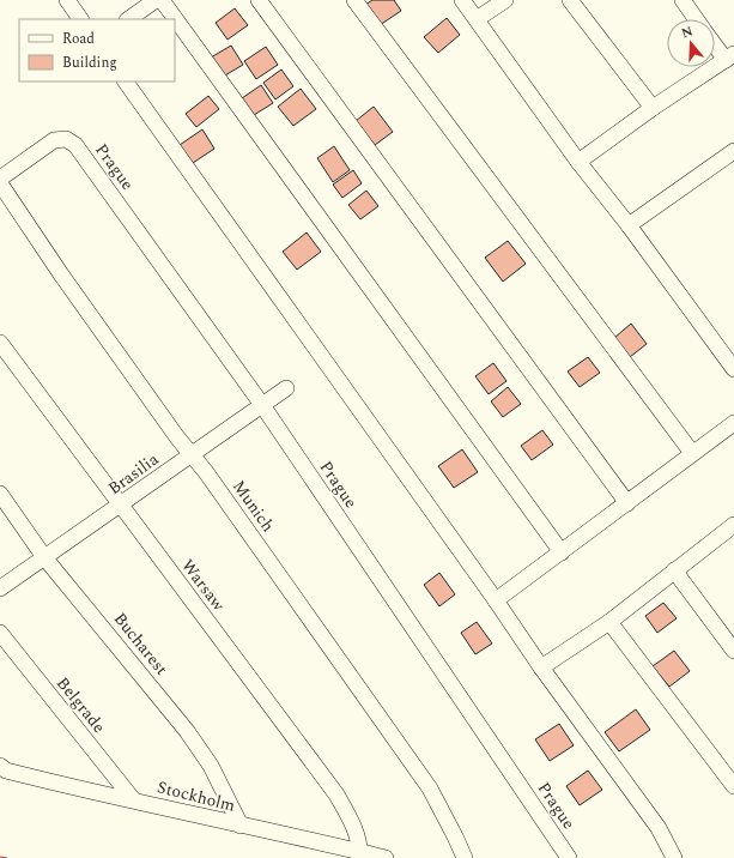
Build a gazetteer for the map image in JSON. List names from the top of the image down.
{
  "streets": {
    "street": [
      "Prague",
      "Brasilia",
      "Munich",
      "Warsaw",
      "Bucharest",
      "Belgrade",
      "Stockholm"
    ]
  },
  "crossings": [
    ["Prague", "Brasilia"],
    ["Brasilia", "Munich"],
    ["Brasilia", "Warsaw"],
    ["Brasilia", "Bucharest"],
    ["Warsaw", "Stockholm"],
    ["Bucharest", "Stockholm"],
    ["Belgrade", "Stockholm"]
  ],
  "legend": ["Road", "Building"],
  "north": "top"
}
